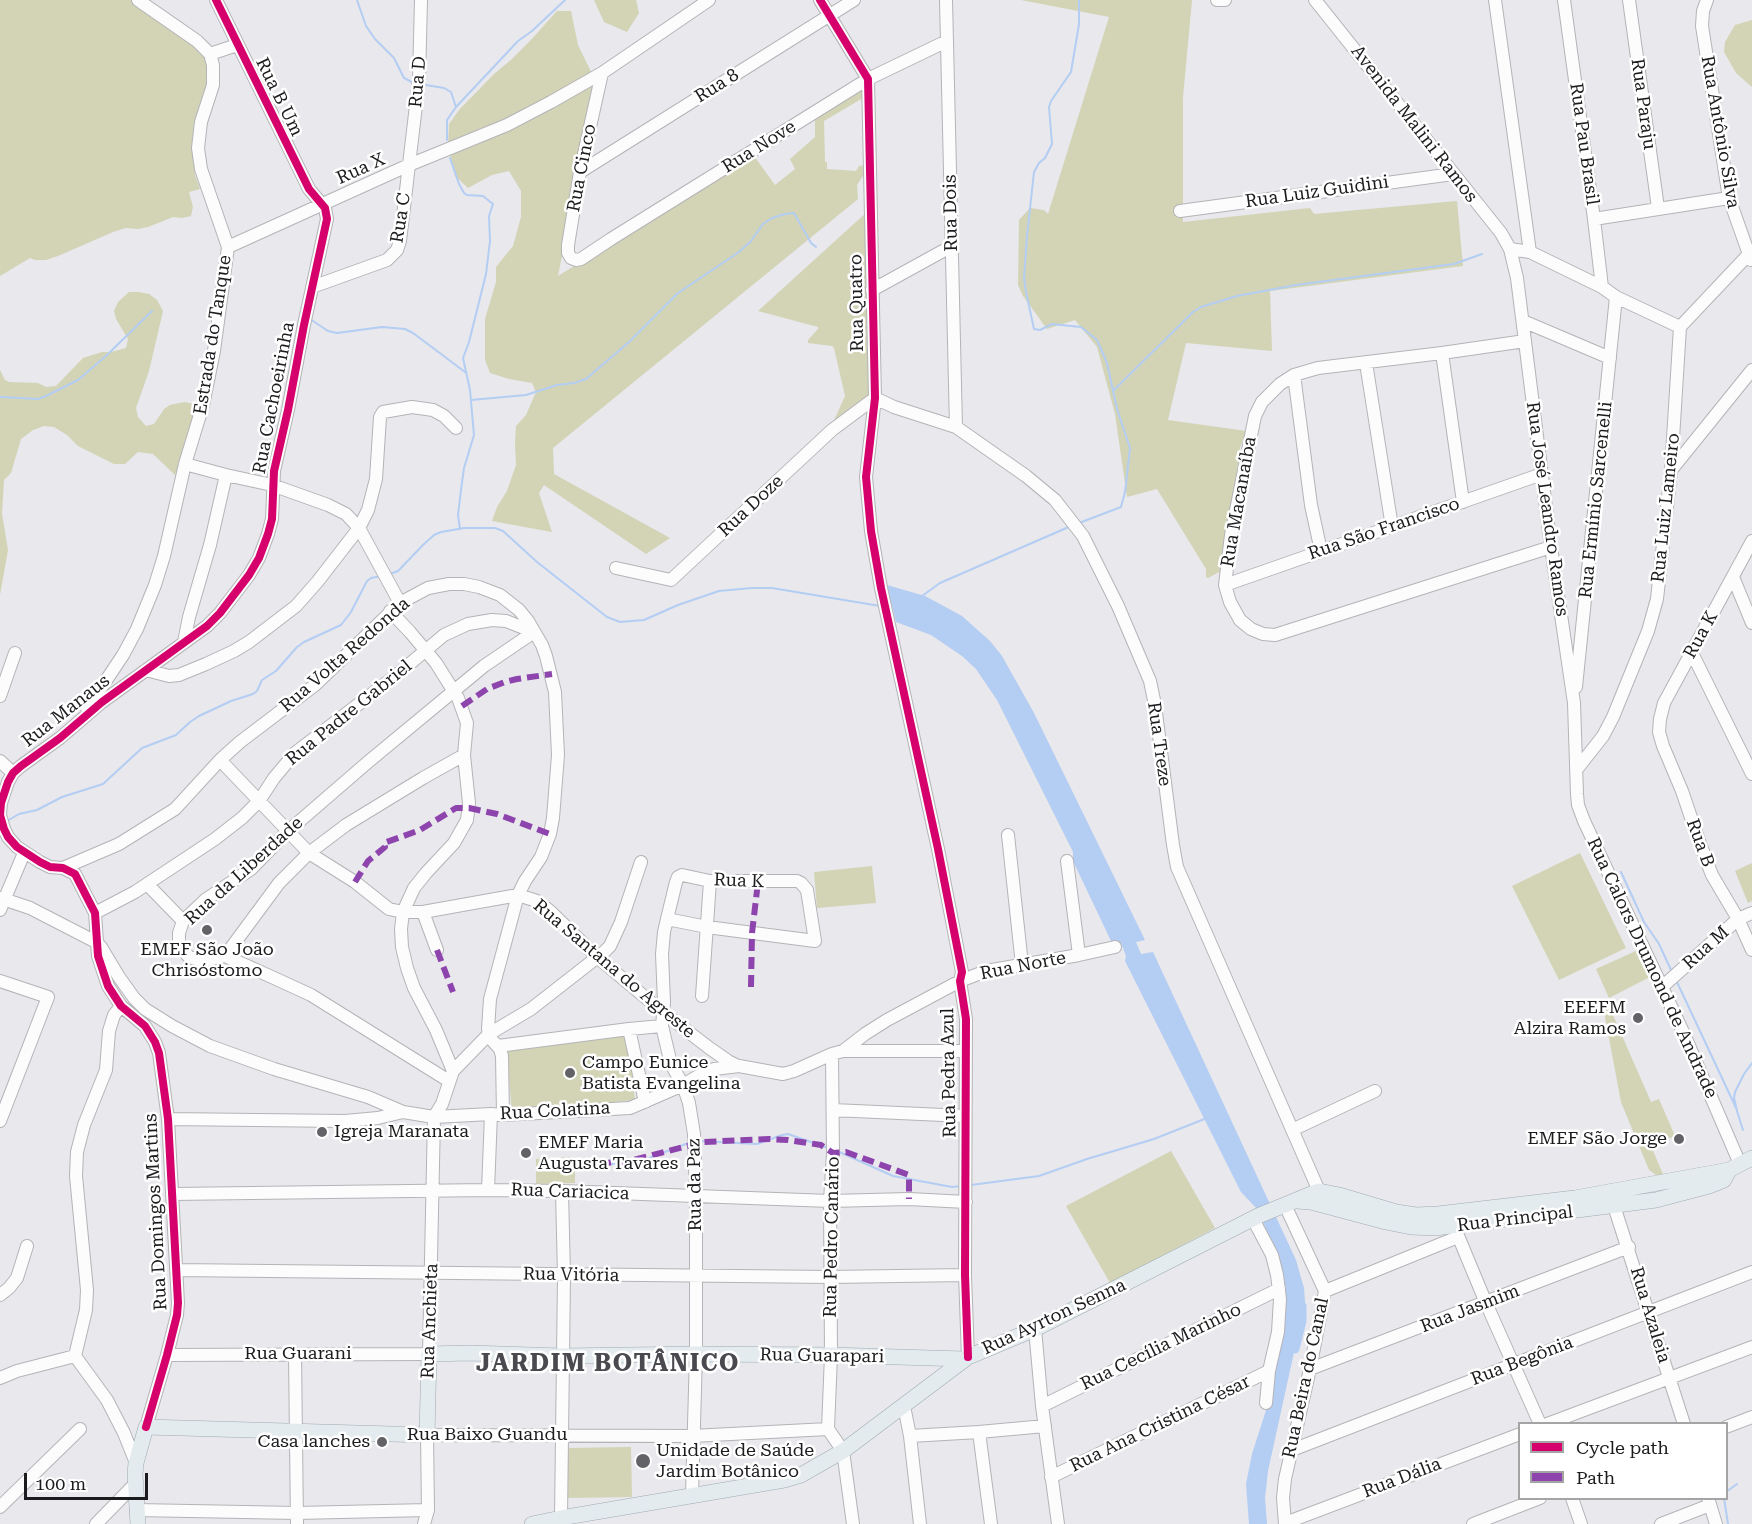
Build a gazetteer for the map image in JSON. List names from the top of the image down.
{
  "streets": {
    "main road": [
      "Rua Domingos Martins",
      "Rua Principal",
      "Rua Ayrton Senna",
      "Rua Anchieta",
      "Rua Guarapari",
      "Rua Baixo Guandu"
    ],
    "street": [
      "Rua D",
      "Rua 8",
      "Rua B Um",
      "Rua Paraju",
      "Avenida Malini Ramos",
      "Rua Antônio Silva",
      "Rua Pau Brasil",
      "Rua Nove",
      "Rua Cinco",
      "Rua X",
      "Rua Luiz Guidini",
      "Rua Dois",
      "Rua C",
      "Rua Quatro",
      "Estrada do Tanque",
      "Rua Cachoeirinha",
      "Rua Ermínio Sarcenelli",
      "Rua Macanaíba",
      "Rua Doze",
      "Rua Luiz Lameiro",
      "Rua José Leandro Ramos",
      "Rua São Francisco",
      "Rua K",
      "Rua Volta Redonda",
      "Rua Manaus",
      "Rua Padre Gabriel",
      "Rua Treze",
      "Rua B",
      "Rua da Liberdade",
      "Rua M",
      "Rua Norte",
      "Rua Calors Drumond de Andrade",
      "Rua Santana do Agreste",
      "Rua Pedra Azul",
      "Rua Colatina",
      "Rua da Paz",
      "Rua Cariacica",
      "Rua Pedro Canário",
      "Rua Vitória",
      "Rua Jasmim",
      "Rua Azaleia",
      "Rua Cecília Marinho",
      "Rua Guarani",
      "Rua Begônia",
      "Rua Beira do Canal",
      "Rua Ana Cristina César",
      "Rua Dália"
    ]
  },
  "crossings": [
    ["Rua D", "Rua X"],
    ["Rua D", "Rua C"],
    ["Rua 8", "Rua Cinco"],
    ["Rua B Um", "Rua X"],
    ["Rua B Um", "Rua Cachoeirinha"],
    ["Avenida Malini Ramos", "Rua Luiz Guidini"],
    ["Avenida Malini Ramos", "Rua José Leandro Ramos"],
    ["Rua Nove", "Rua Cinco"],
    ["Rua Nove", "Rua Dois"],
    ["Rua Nove", "Rua Quatro"],
    ["Rua Cinco", "Rua X"],
    ["Rua X", "Rua C"],
    ["Rua X", "Estrada do Tanque"],
    ["Rua X", "Rua Cachoeirinha"],
    ["Rua Dois", "Rua Treze"],
    ["Rua C", "Rua Cachoeirinha"],
    ["Rua Quatro", "Rua Doze"],
    ["Rua Quatro", "Rua Treze"],
    ["Rua Quatro", "Rua Pedra Azul"],
    ["Estrada do Tanque", "Rua Manaus"],
    ["Rua Cachoeirinha", "Rua Manaus"],
    ["Rua Ermínio Sarcenelli", "Rua José Leandro Ramos"],
    ["Rua Macanaíba", "Rua José Leandro Ramos"],
    ["Rua Macanaíba", "Rua São Francisco"],
    ["Rua Doze", "Rua Treze"],
    ["Rua Luiz Lameiro", "Rua José Leandro Ramos"],
    ["Rua Luiz Lameiro", "Rua Calors Drumond de Andrade"],
    ["Rua José Leandro Ramos", "Rua São Francisco"],
    ["Rua José Leandro Ramos", "Rua Calors Drumond de Andrade"],
    ["Rua K", "Rua B"],
    ["Rua K", "Rua da Paz"],
    ["Rua Volta Redonda", "Rua Padre Gabriel"],
    ["Rua Volta Redonda", "Rua da Liberdade"],
    ["Rua Volta Redonda", "Rua Santana do Agreste"],
    ["Rua Padre Gabriel", "Rua da Liberdade"],
    ["Rua Treze", "Rua Principal"],
    ["Rua B", "Rua M"],
    ["Rua M", "Rua Calors Drumond de Andrade"],
    ["Rua Norte", "Rua Pedra Azul"],
    ["Rua Norte", "Rua Colatina"],
    ["Rua Norte", "Rua Pedro Canário"],
    ["Rua Calors Drumond de Andrade", "Rua Principal"],
    ["Rua Santana do Agreste", "Rua Colatina"],
    ["Rua Santana do Agreste", "Rua da Paz"],
    ["Rua Pedra Azul", "Rua Colatina"],
    ["Rua Pedra Azul", "Rua Cariacica"],
    ["Rua Pedra Azul", "Rua Vitória"],
    ["Rua Pedra Azul", "Rua Ayrton Senna"],
    ["Rua Pedra Azul", "Rua Guarapari"],
    ["Rua Colatina", "Rua da Paz"],
    ["Rua Colatina", "Rua Domingos Martins"],
    ["Rua Colatina", "Rua Pedro Canário"],
    ["Rua Colatina", "Rua Anchieta"],
    ["Rua da Paz", "Rua Cariacica"],
    ["Rua da Paz", "Rua Vitória"],
    ["Rua da Paz", "Rua Ayrton Senna"],
    ["Rua da Paz", "Rua Guarapari"],
    ["Rua da Paz", "Rua Baixo Guandu"],
    ["Rua Cariacica", "Rua Domingos Martins"],
    ["Rua Cariacica", "Rua Pedro Canário"],
    ["Rua Cariacica", "Rua Anchieta"],
    ["Rua Domingos Martins", "Rua Vitória"],
    ["Rua Domingos Martins", "Rua Guarani"],
    ["Rua Domingos Martins", "Rua Baixo Guandu"],
    ["Rua Principal", "Rua Azaleia"],
    ["Rua Principal", "Rua Ayrton Senna"],
    ["Rua Principal", "Rua Beira do Canal"],
    ["Rua Pedro Canário", "Rua Vitória"],
    ["Rua Pedro Canário", "Rua Guarapari"],
    ["Rua Pedro Canário", "Rua Baixo Guandu"],
    ["Rua Vitória", "Rua Anchieta"],
    ["Rua Jasmim", "Rua Azaleia"],
    ["Rua Jasmim", "Rua Beira do Canal"],
    ["Rua Azaleia", "Rua Begônia"],
    ["Rua Ayrton Senna", "Rua Guarapari"],
    ["Rua Ayrton Senna", "Rua Beira do Canal"],
    ["Rua Anchieta", "Rua Guarani"],
    ["Rua Anchieta", "Rua Guarapari"],
    ["Rua Anchieta", "Rua Baixo Guandu"],
    ["Rua Guarani", "Rua Guarapari"],
    ["Rua Begônia", "Rua Beira do Canal"],
    ["Rua Beira do Canal", "Rua Dália"]
  ],
  "districts": ["JARDIM BOTÂNICO"],
  "places": [
    "EMEF São João Chrisóstomo",
    "EEEFM Alzira Ramos",
    "Campo Eunice Batista Evangelina",
    "Igreja Maranata",
    "EMEF São Jorge",
    "EMEF Maria Augusta Tavares",
    "Casa lanches",
    "Unidade de Saúde Jardim Botânico"
  ],
  "legend": ["Cycle path", "Path"],
  "scale_bar": "100 m"
}
